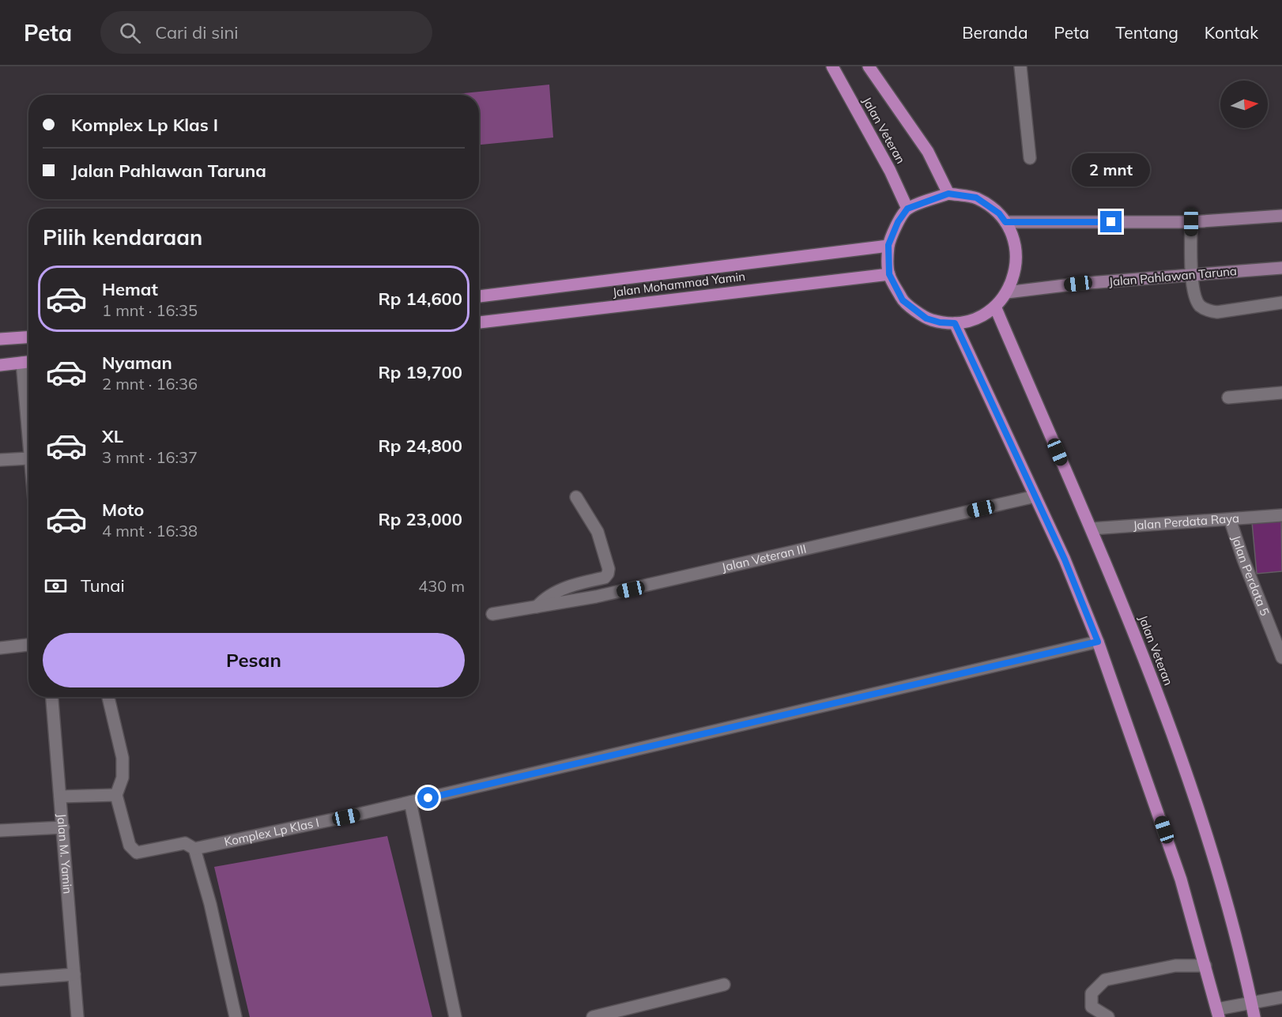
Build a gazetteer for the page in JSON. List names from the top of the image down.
{
  "streets": {
    "main road": ["Jalan Veteran", "Jalan Pahlawan Taruna", "Jalan Mohammad Yamin"],
    "street": [
      "Jalan Perdata Raya",
      "Jalan Veteran III",
      "Jalan Perdata 5",
      "Komplex Lp Klas I",
      "Jalan M. Yamin"
    ]
  },
  "crossings": [
    ["Jalan Veteran", "Jalan Pahlawan Taruna"],
    ["Jalan Veteran", "Jalan Mohammad Yamin"],
    ["Jalan Veteran", "Jalan Perdata Raya"],
    ["Jalan Pahlawan Taruna", "Jalan Mohammad Yamin"],
    ["Jalan Perdata Raya", "Jalan Perdata 5"]
  ],
  "north": "right",
  "page": {
    "header": "Peta",
    "search": "Cari di sini",
    "nav": [
      "Beranda",
      "Peta",
      "Tentang",
      "Kontak"
    ],
    "banner": ["Komplex Lp Klas I", "Jalan Pahlawan Taruna"],
    "bubble": "2 mnt",
    "heading": "Pilih kendaraan",
    "list": [
      {
        "name": "Hemat",
        "note": "1 mnt · 16:35",
        "value": "Rp 14,600"
      },
      {
        "name": "Nyaman",
        "note": "2 mnt · 16:36",
        "value": "Rp 19,700"
      },
      {
        "name": "XL",
        "note": "3 mnt · 16:37",
        "value": "Rp 24,800"
      },
      {
        "name": "Moto",
        "note": "4 mnt · 16:38",
        "value": "Rp 23,000"
      }
    ],
    "pay": ["Tunai", "430 m"],
    "buttons": "Pesan"
  }
}
